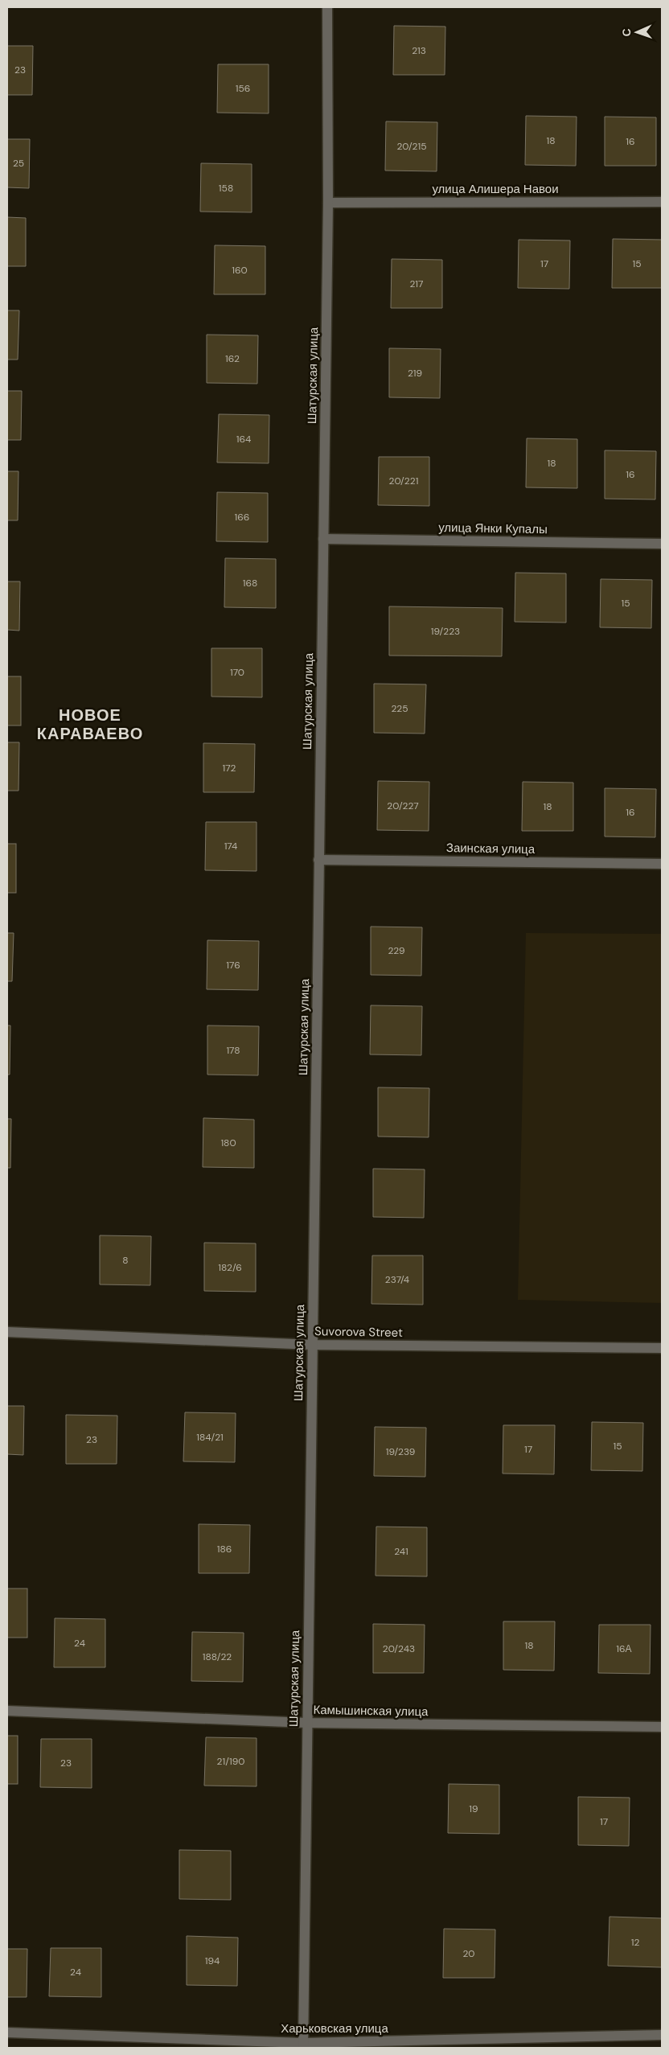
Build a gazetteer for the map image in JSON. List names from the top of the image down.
{
  "streets": {
    "street": [
      "улица Алишера Навои",
      "Шатурская улица",
      "улица Янки Купалы",
      "Заинская улица",
      "Suvorova Street",
      "Камышинская улица",
      "Харьковская улица"
    ]
  },
  "crossings": [
    ["улица Алишера Навои", "Шатурская улица"],
    ["Шатурская улица", "улица Янки Купалы"],
    ["Шатурская улица", "Заинская улица"],
    ["Шатурская улица", "Suvorova Street"],
    ["Шатурская улица", "Камышинская улица"],
    ["Шатурская улица", "Харьковская улица"]
  ],
  "districts": ["НОВОЕ КАРАВАЕВО"],
  "house_numbers": [
    "213",
    "23",
    "156",
    "18",
    "16",
    "20/215",
    "25",
    "158",
    "17",
    "15",
    "160",
    "217",
    "162",
    "219",
    "164",
    "18",
    "16",
    "20/221",
    "166",
    "168",
    "15",
    "19/223",
    "170",
    "225",
    "172",
    "20/227",
    "18",
    "16",
    "174",
    "229",
    "176",
    "178",
    "180",
    "8",
    "182/6",
    "237/4",
    "184/21",
    "23",
    "15",
    "17",
    "19/239",
    "186",
    "241",
    "24",
    "18",
    "20/243",
    "16А",
    "188/22",
    "21/190",
    "23",
    "19",
    "17",
    "12",
    "20",
    "194",
    "24"
  ],
  "north": "left"
}
